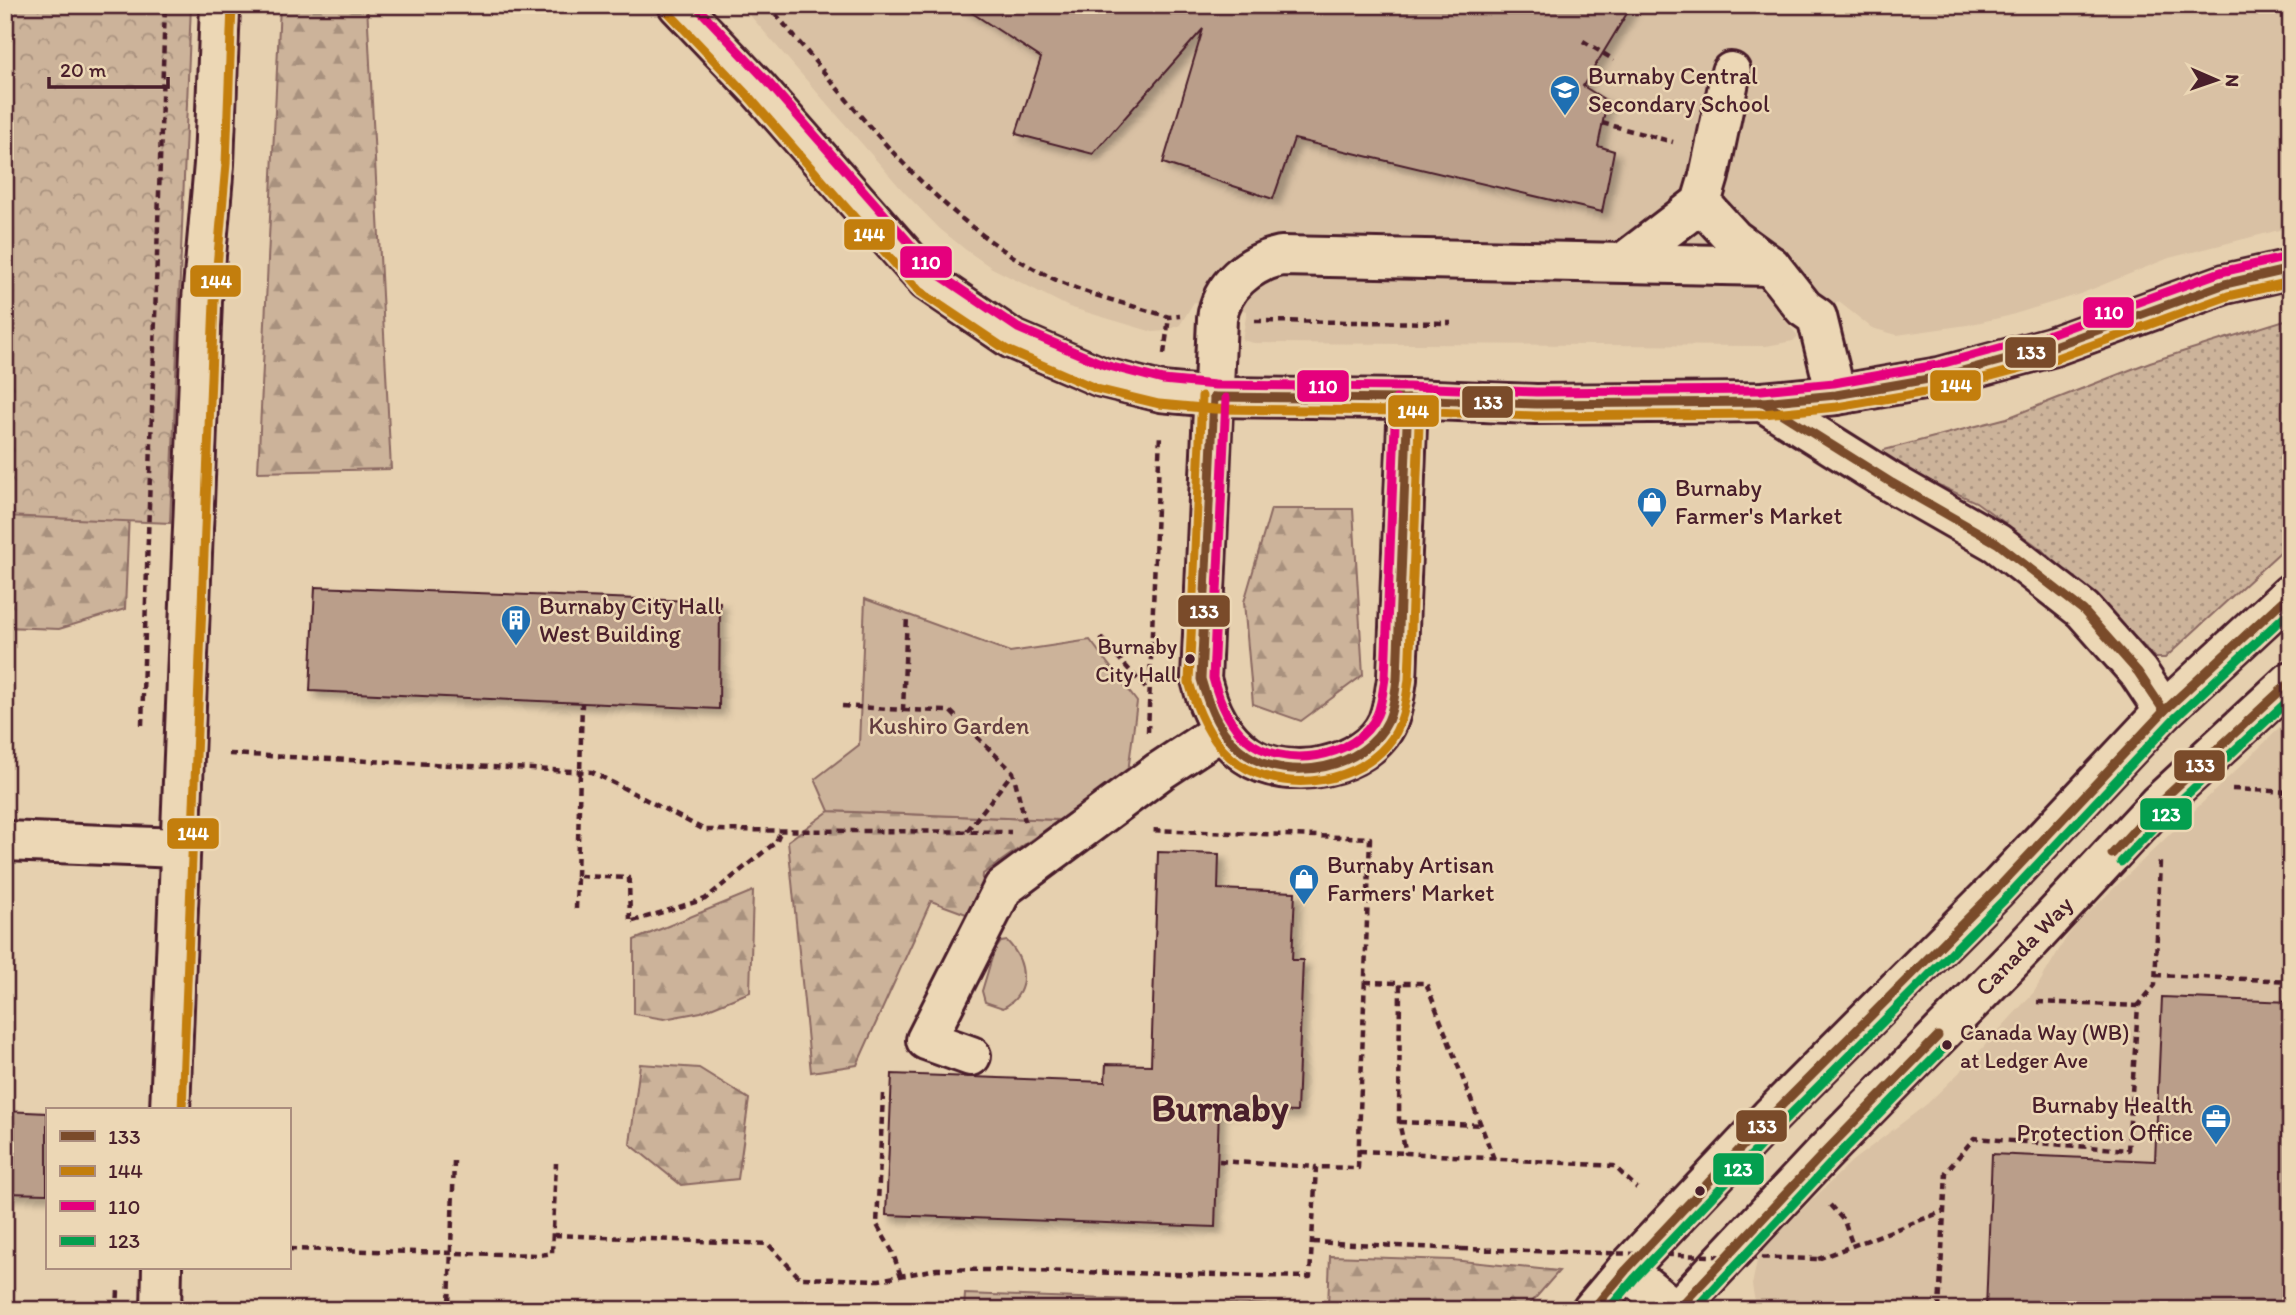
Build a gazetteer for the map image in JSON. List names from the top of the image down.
{
  "streets": {
    "main road": ["Canada Way"]
  },
  "districts": ["Burnaby"],
  "parks": ["Kushiro Garden"],
  "places": {
    "school or university": ["Burnaby Central Secondary School"],
    "shop": ["Burnaby Farmer's Market", "Burnaby Artisan Farmers' Market"],
    "building": ["Burnaby City Hall West Building"],
    "other": ["Burnaby City Hall", "Canada Way (WB) at Ledger Ave"],
    "office": ["Burnaby Health Protection Office"]
  },
  "lines": [
    "transit line 144",
    "transit line 110",
    "transit line 133",
    "transit line 123"
  ],
  "legend": [
    "133",
    "144",
    "110",
    "123"
  ],
  "scale_bar": "20 m",
  "north": "right"
}
